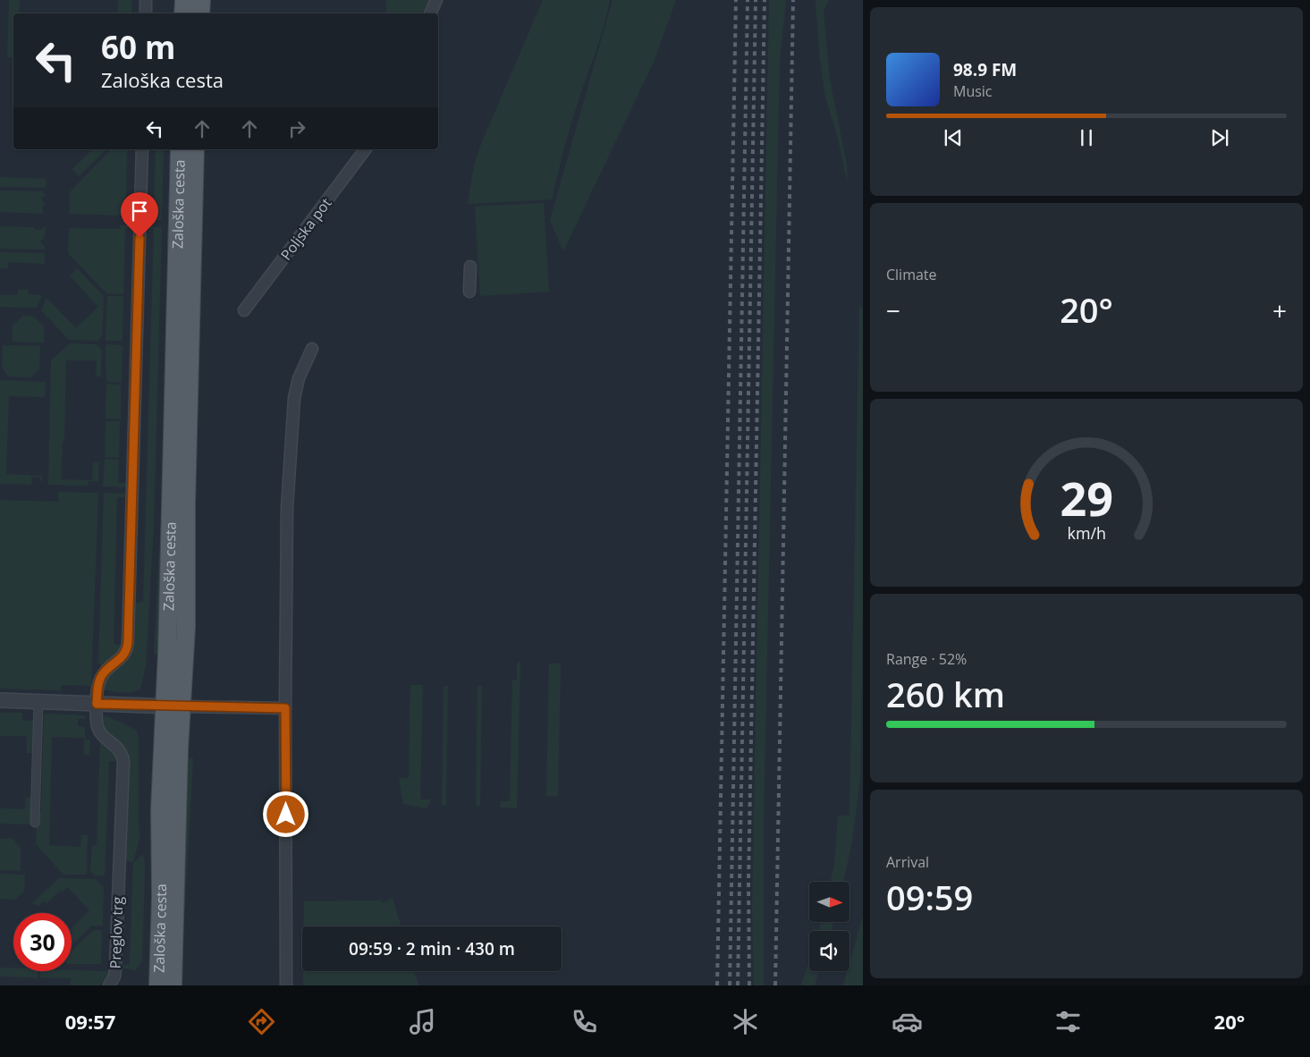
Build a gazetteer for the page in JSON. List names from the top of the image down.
{
  "streets": {
    "main road": ["Zaloška cesta"],
    "street": ["Poljska pot", "Preglov trg"]
  },
  "north": "right",
  "page": {
    "turn": ["60 m", "Zaloška cesta"],
    "song": ["98.9 FM", "Music"],
    "tile": [
      "Climate",
      ["Range · 52%", "260 km"],
      ["Arrival", "09:59"]
    ],
    "heat": ["−", "20°", "+"],
    "limit": "30",
    "trip": "09:59 · 2 min · 430 m",
    "tabs": ["09:57", "20°"],
    "gauge": ["29", "km/h"]
  }
}
